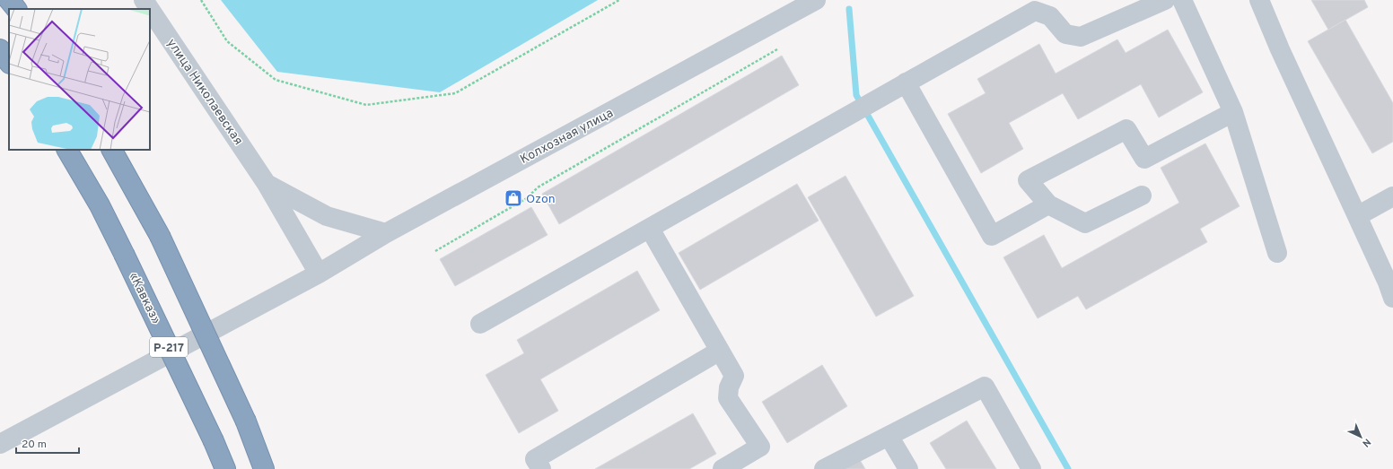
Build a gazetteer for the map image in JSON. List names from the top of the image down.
{
  "streets": {
    "highway": ["«Кавказ»", "Р-217"],
    "street": ["улица Николаевская", "Колхозная улица"]
  },
  "crossings": [
    ["улица Николаевская", "Колхозная улица"]
  ],
  "places": {
    "shop": ["Ozon"]
  },
  "scale_bar": "20 m",
  "north": "bottom right"
}
